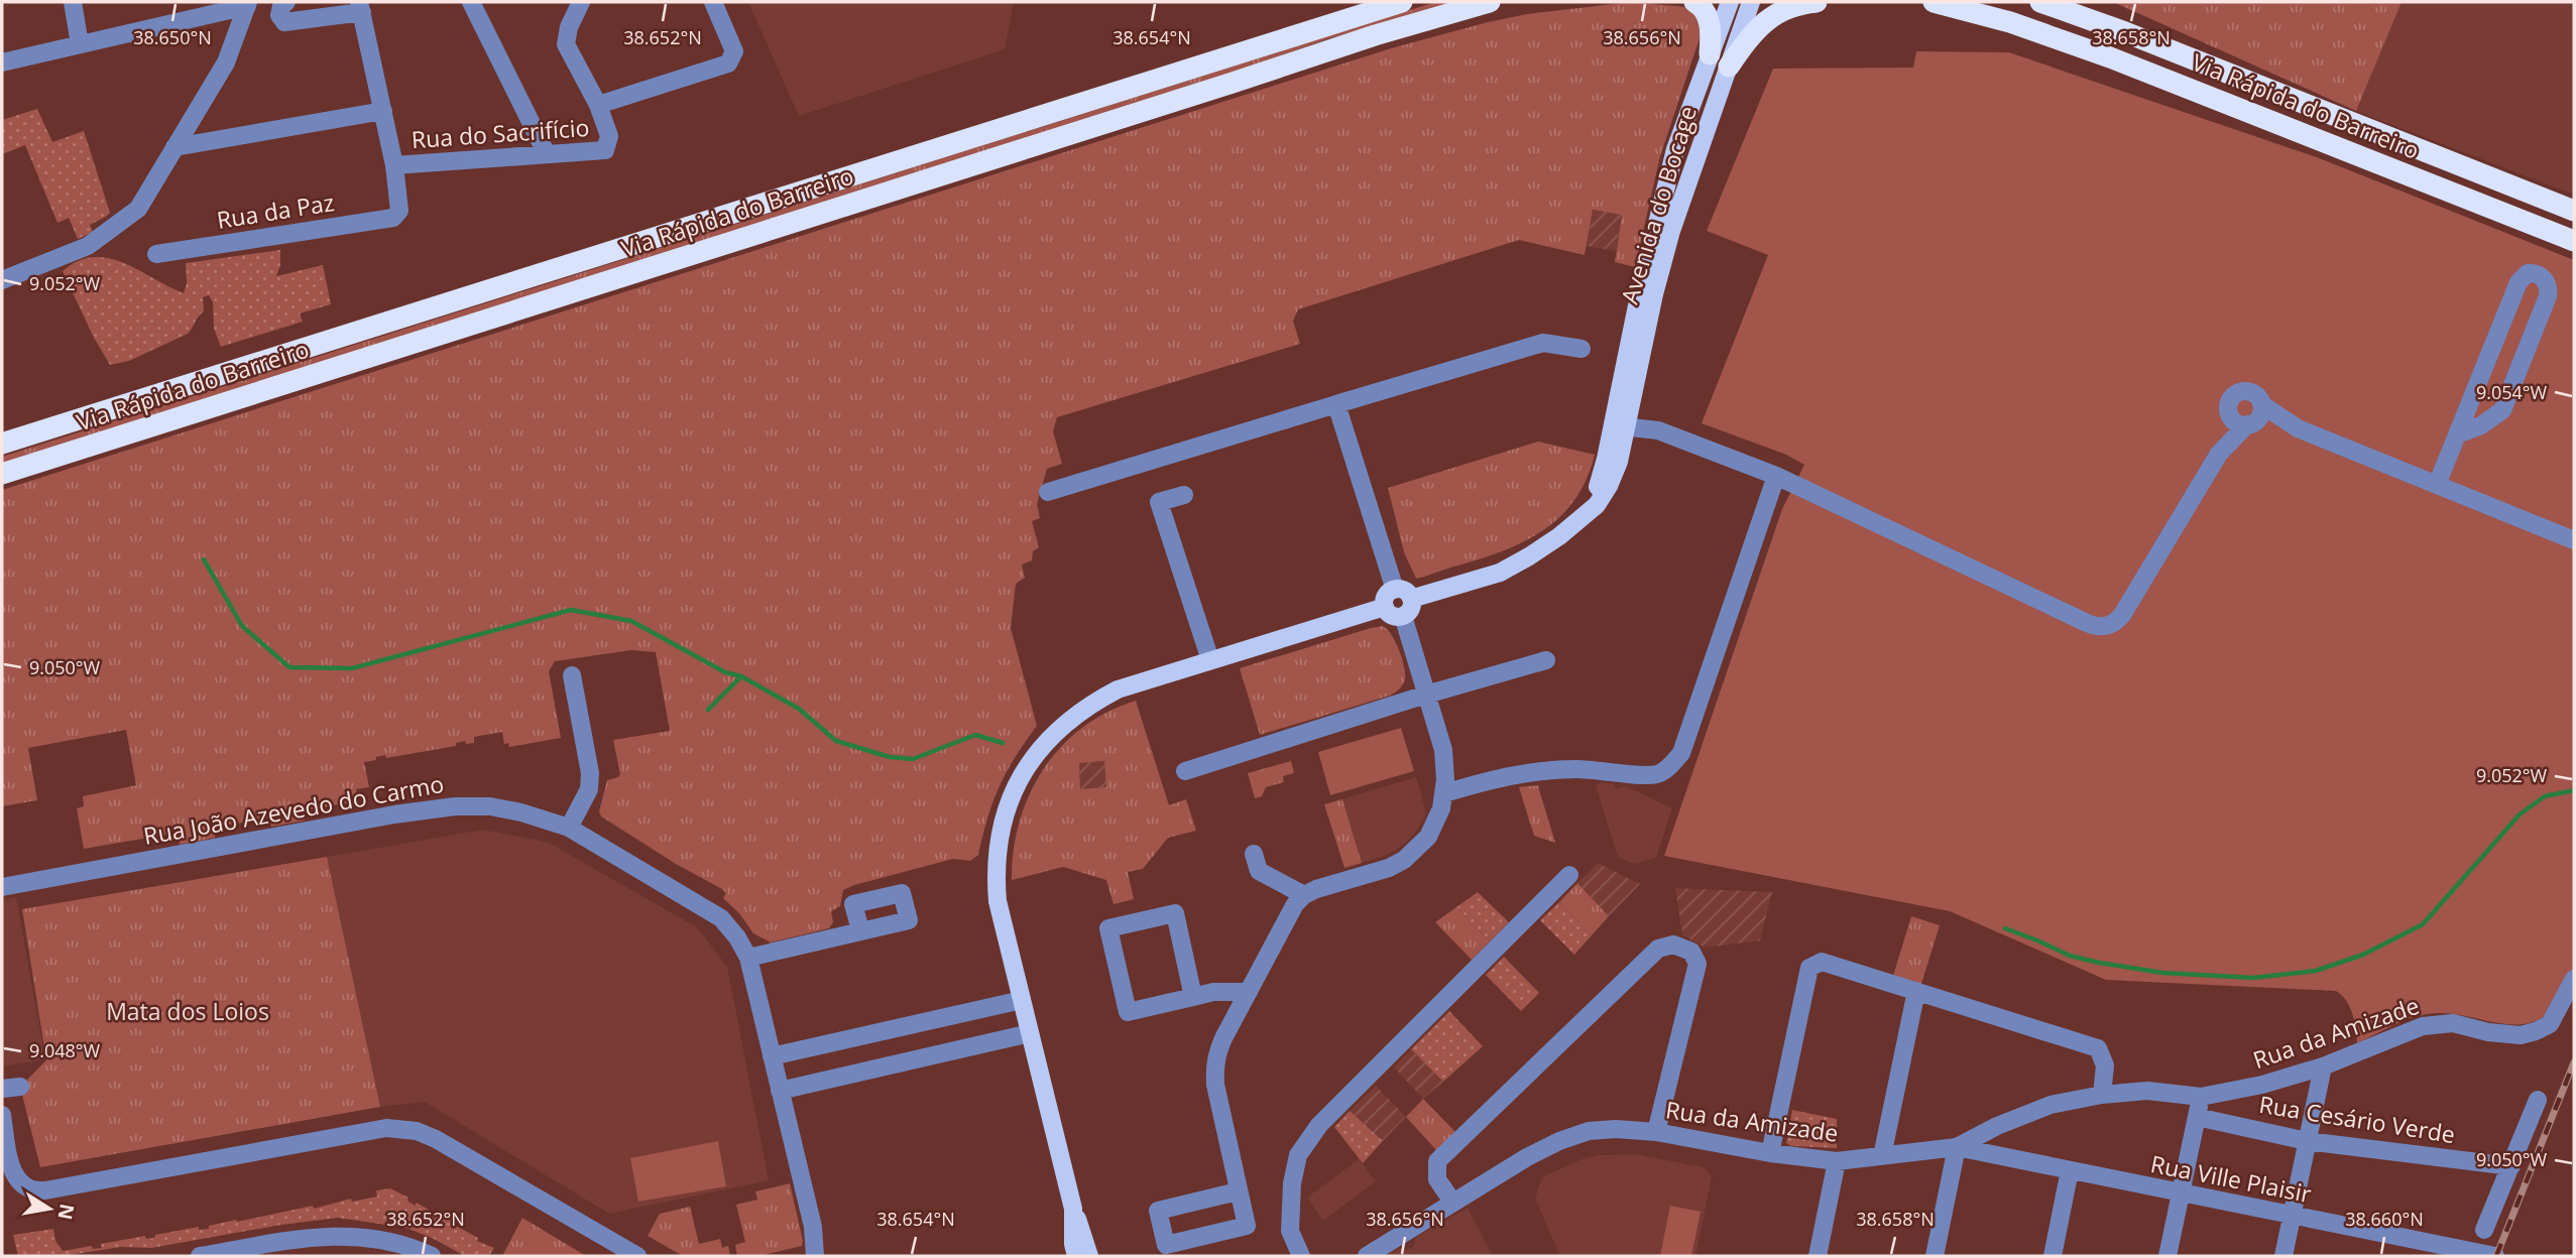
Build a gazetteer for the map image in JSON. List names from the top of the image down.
{
  "streets": {
    "highway": ["Via Rápida do Barreiro"],
    "main road": ["Avenida do Bocage"],
    "street": [
      "Rua do Sacrifício",
      "Rua da Paz",
      "Rua João Azevedo do Carmo",
      "Rua da Amizade",
      "Rua Cesário Verde",
      "Rua Ville Plaisir"
    ]
  },
  "crossings": [
    ["Rua do Sacrifício", "Rua da Paz"],
    ["Rua da Amizade", "Rua Ville Plaisir"]
  ],
  "parks": ["Mata dos Loios"],
  "north": "right",
  "coordinates": [
    "38.650°N",
    "38.652°N",
    "38.654°N",
    "38.656°N",
    "38.658°N",
    "9.052°W",
    "9.054°W",
    "9.050°W",
    "9.048°W",
    "38.660°N"
  ]
}
